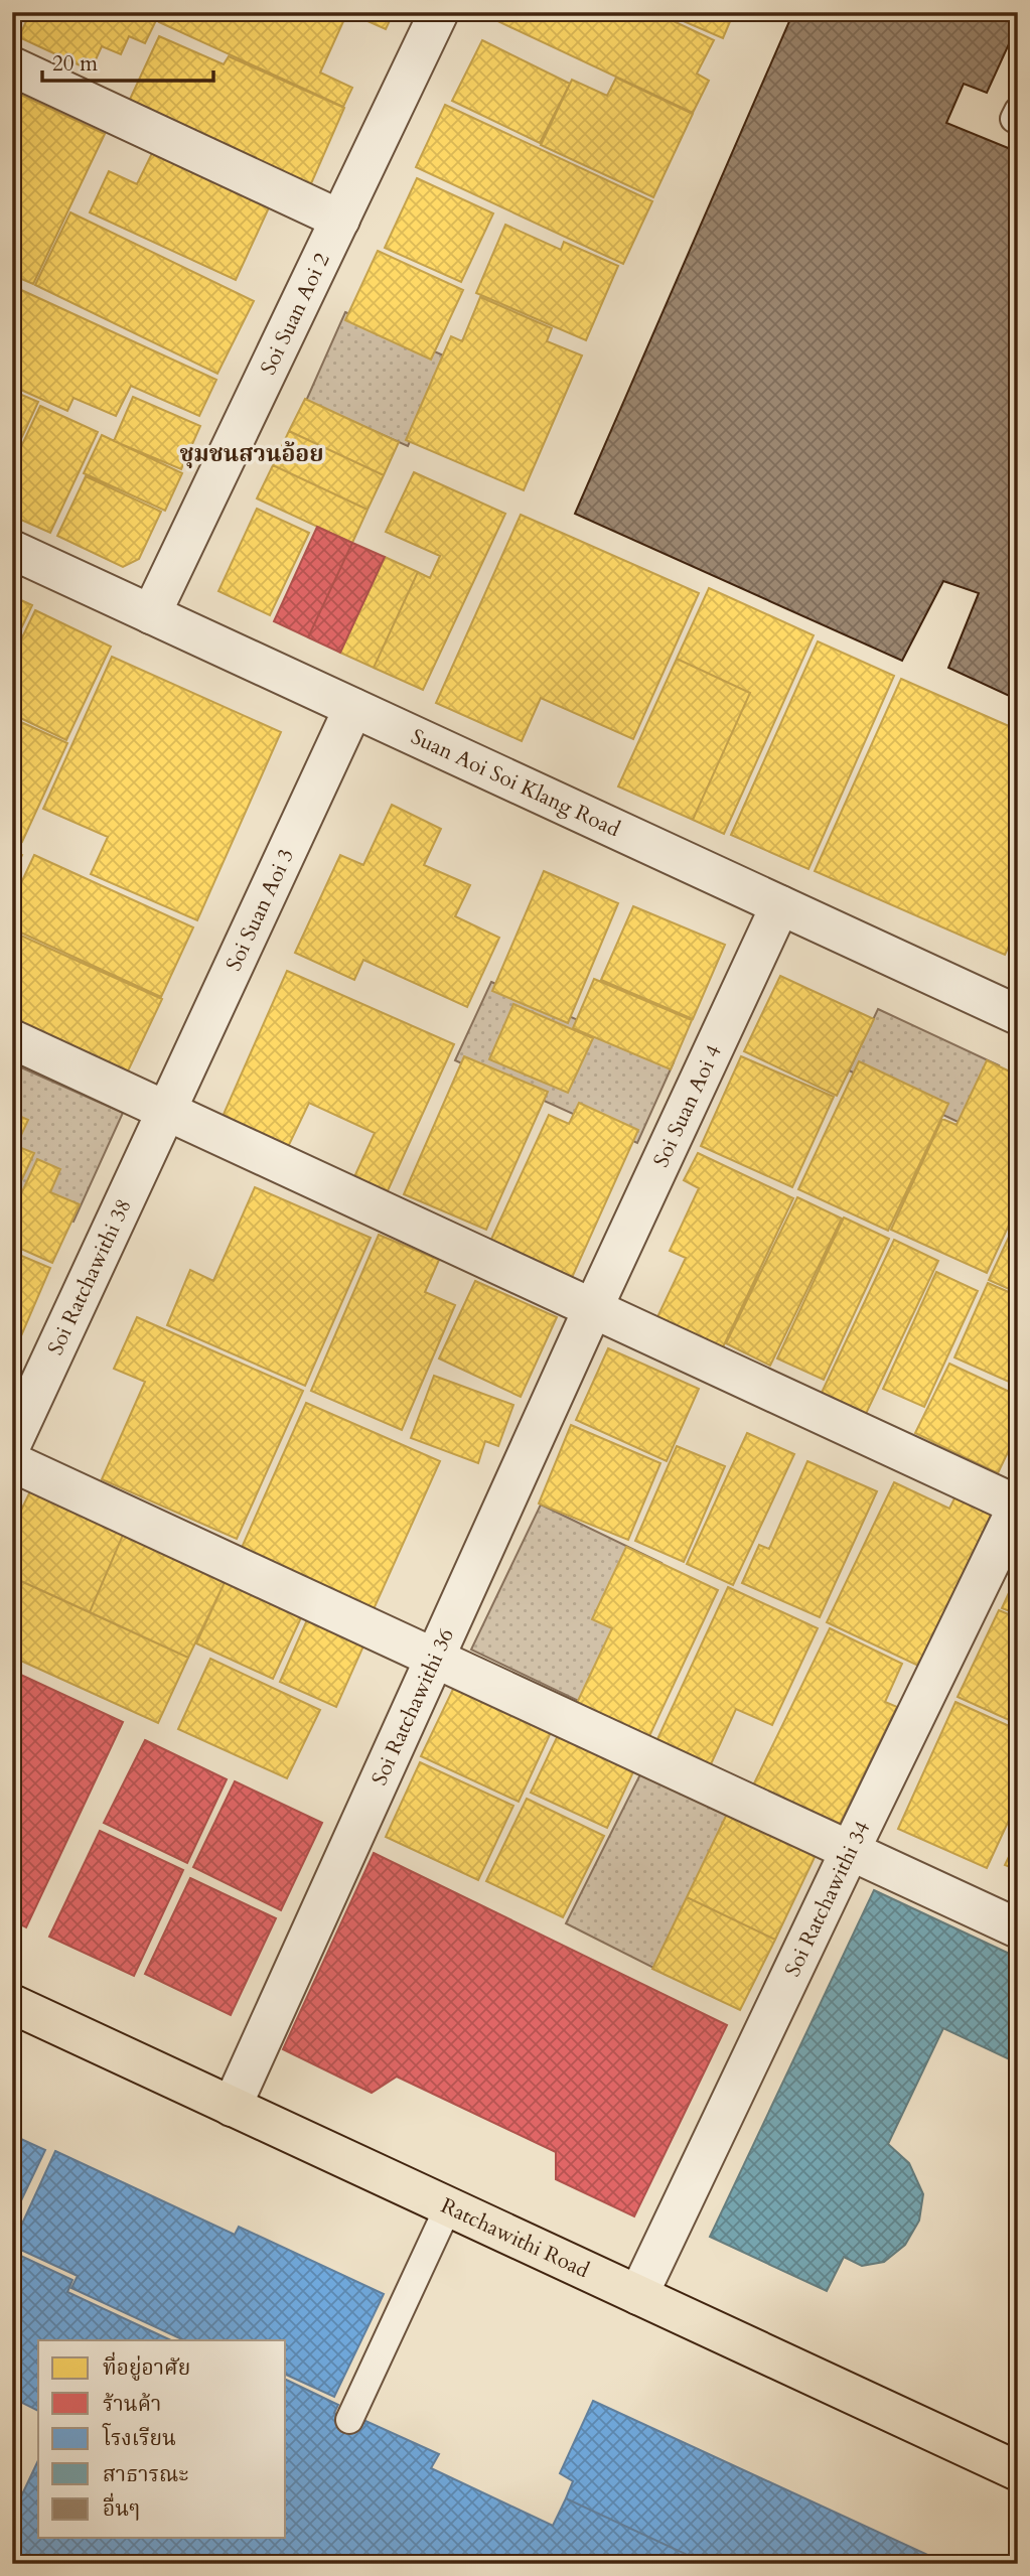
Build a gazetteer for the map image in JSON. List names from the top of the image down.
{
  "streets": {
    "main road": ["Ratchawithi Road"],
    "street": [
      "Soi Suan Aoi 2",
      "Suan Aoi Soi Klang Road",
      "Soi Suan Aoi 3",
      "Soi Suan Aoi 4",
      "Soi Ratchawithi 38",
      "Soi Ratchawithi 36",
      "Soi Ratchawithi 34"
    ]
  },
  "crossings": [
    ["Soi Suan Aoi 2", "Suan Aoi Soi Klang Road"],
    ["Suan Aoi Soi Klang Road", "Soi Suan Aoi 3"],
    ["Suan Aoi Soi Klang Road", "Soi Suan Aoi 4"],
    ["Soi Suan Aoi 3", "Soi Ratchawithi 38"],
    ["Soi Suan Aoi 4", "Soi Ratchawithi 36"],
    ["Soi Ratchawithi 36", "Ratchawithi Road"],
    ["Soi Ratchawithi 34", "Ratchawithi Road"]
  ],
  "districts": ["ชุมชนสวนอ้อย"],
  "legend": [
    "ที่อยู่อาศัย",
    "ร้านค้า",
    "โรงเรียน",
    "สาธารณะ",
    "อื่นๆ"
  ],
  "scale_bar": "20 m"
}
